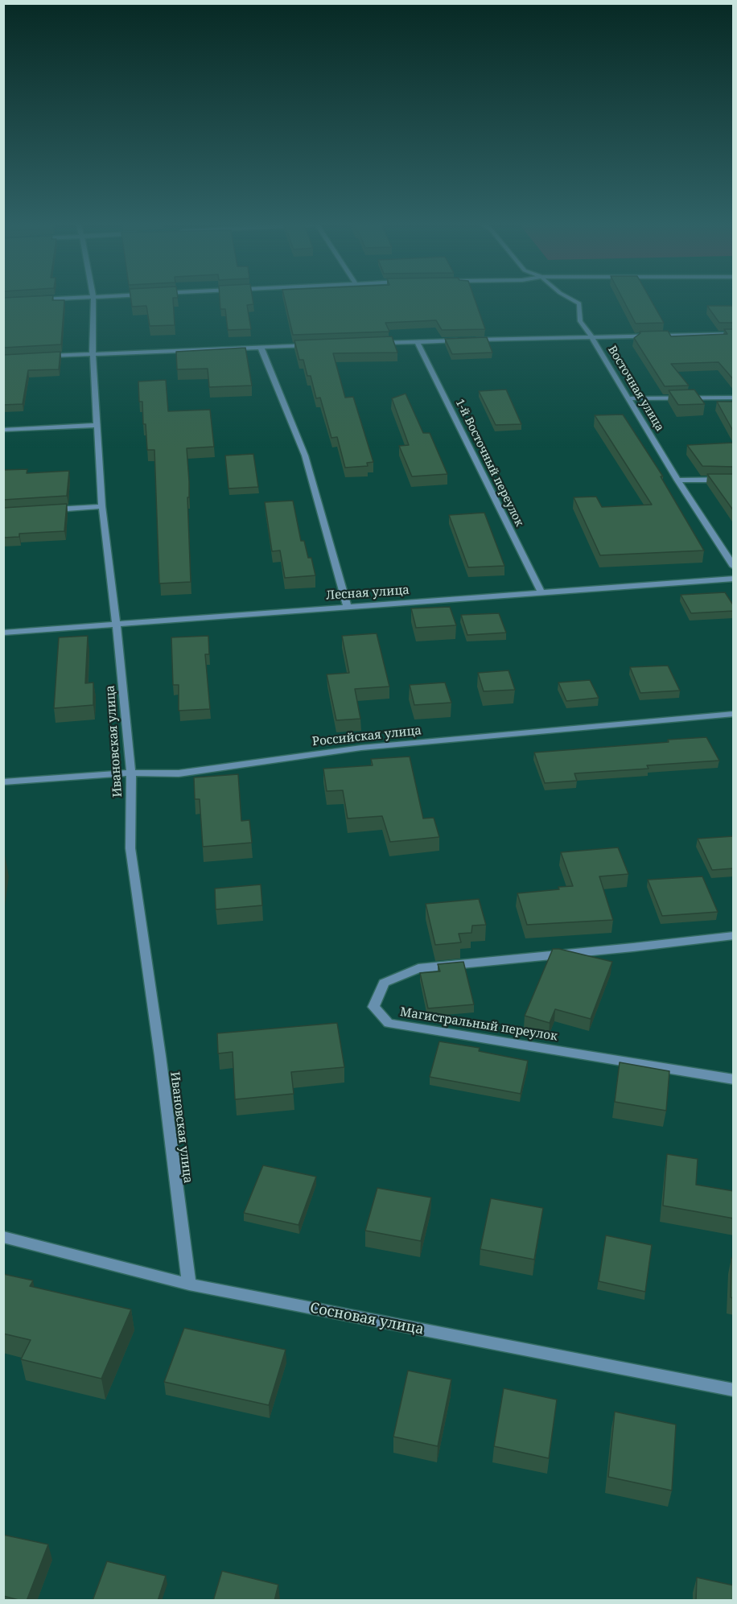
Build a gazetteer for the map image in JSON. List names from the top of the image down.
{
  "streets": {
    "street": [
      "Восточная улица",
      "1-й Восточный переулок",
      "Лесная улица",
      "Российская улица",
      "Ивановская улица",
      "Магистральный переулок",
      "Сосновая улица"
    ]
  },
  "crossings": [
    ["1-й Восточный переулок", "Лесная улица"],
    ["Лесная улица", "Ивановская улица"],
    ["Российская улица", "Ивановская улица"],
    ["Ивановская улица", "Сосновая улица"]
  ]
}
